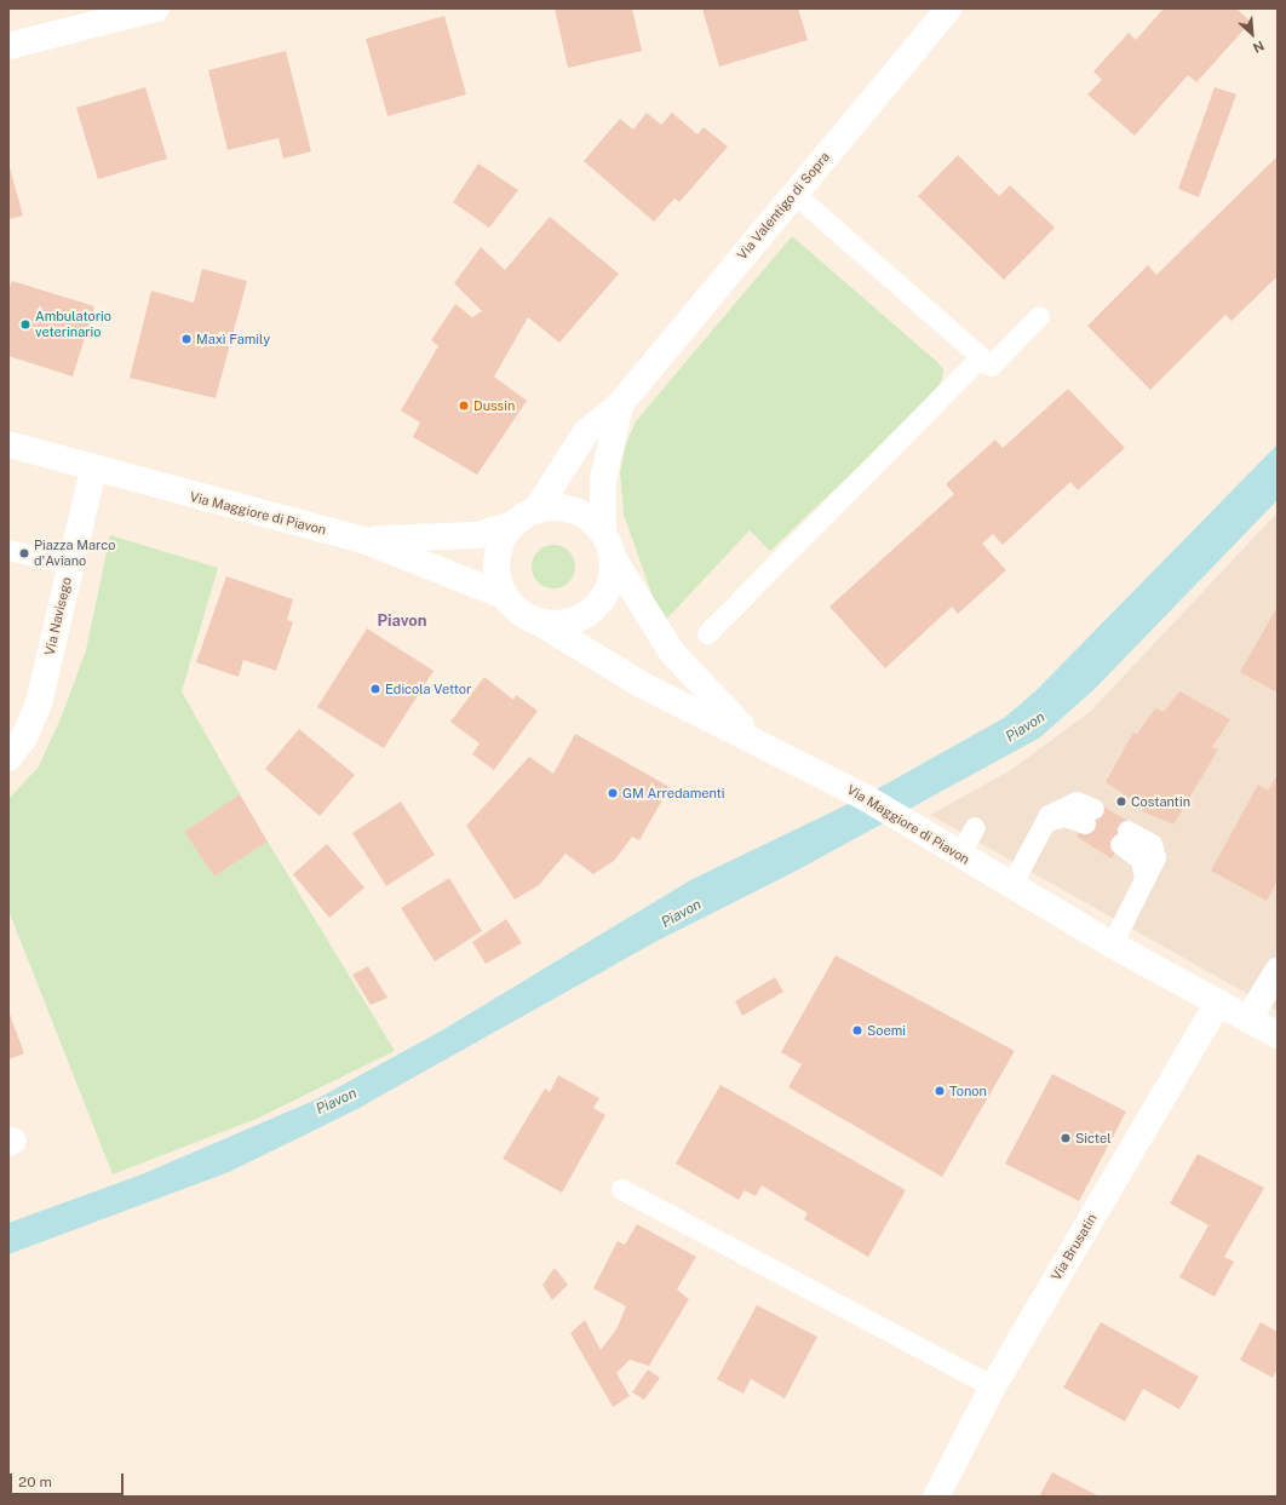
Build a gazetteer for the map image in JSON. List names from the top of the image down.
{
  "streets": {
    "main road": [
      "Via Valentigo di Sopra",
      "Via Maggiore di Piavon",
      "Via Navisego",
      "Via Brusatin"
    ]
  },
  "crossings": [
    ["Via Valentigo di Sopra", "Via Maggiore di Piavon"],
    ["Via Maggiore di Piavon", "Via Navisego"],
    ["Via Maggiore di Piavon", "Via Brusatin"]
  ],
  "districts": ["Piavon"],
  "water": ["Piavon"],
  "places": [
    "Ambulatorio veterinario",
    "Maxì Family",
    "Dussin",
    "Piazza Marco d'Aviano",
    "Edicola Vettor",
    "GM Arredamenti",
    "Costantin",
    "Soemi",
    "Tonon",
    "Sictel"
  ],
  "scale_bar": "20 m",
  "north": "bottom right"
}
